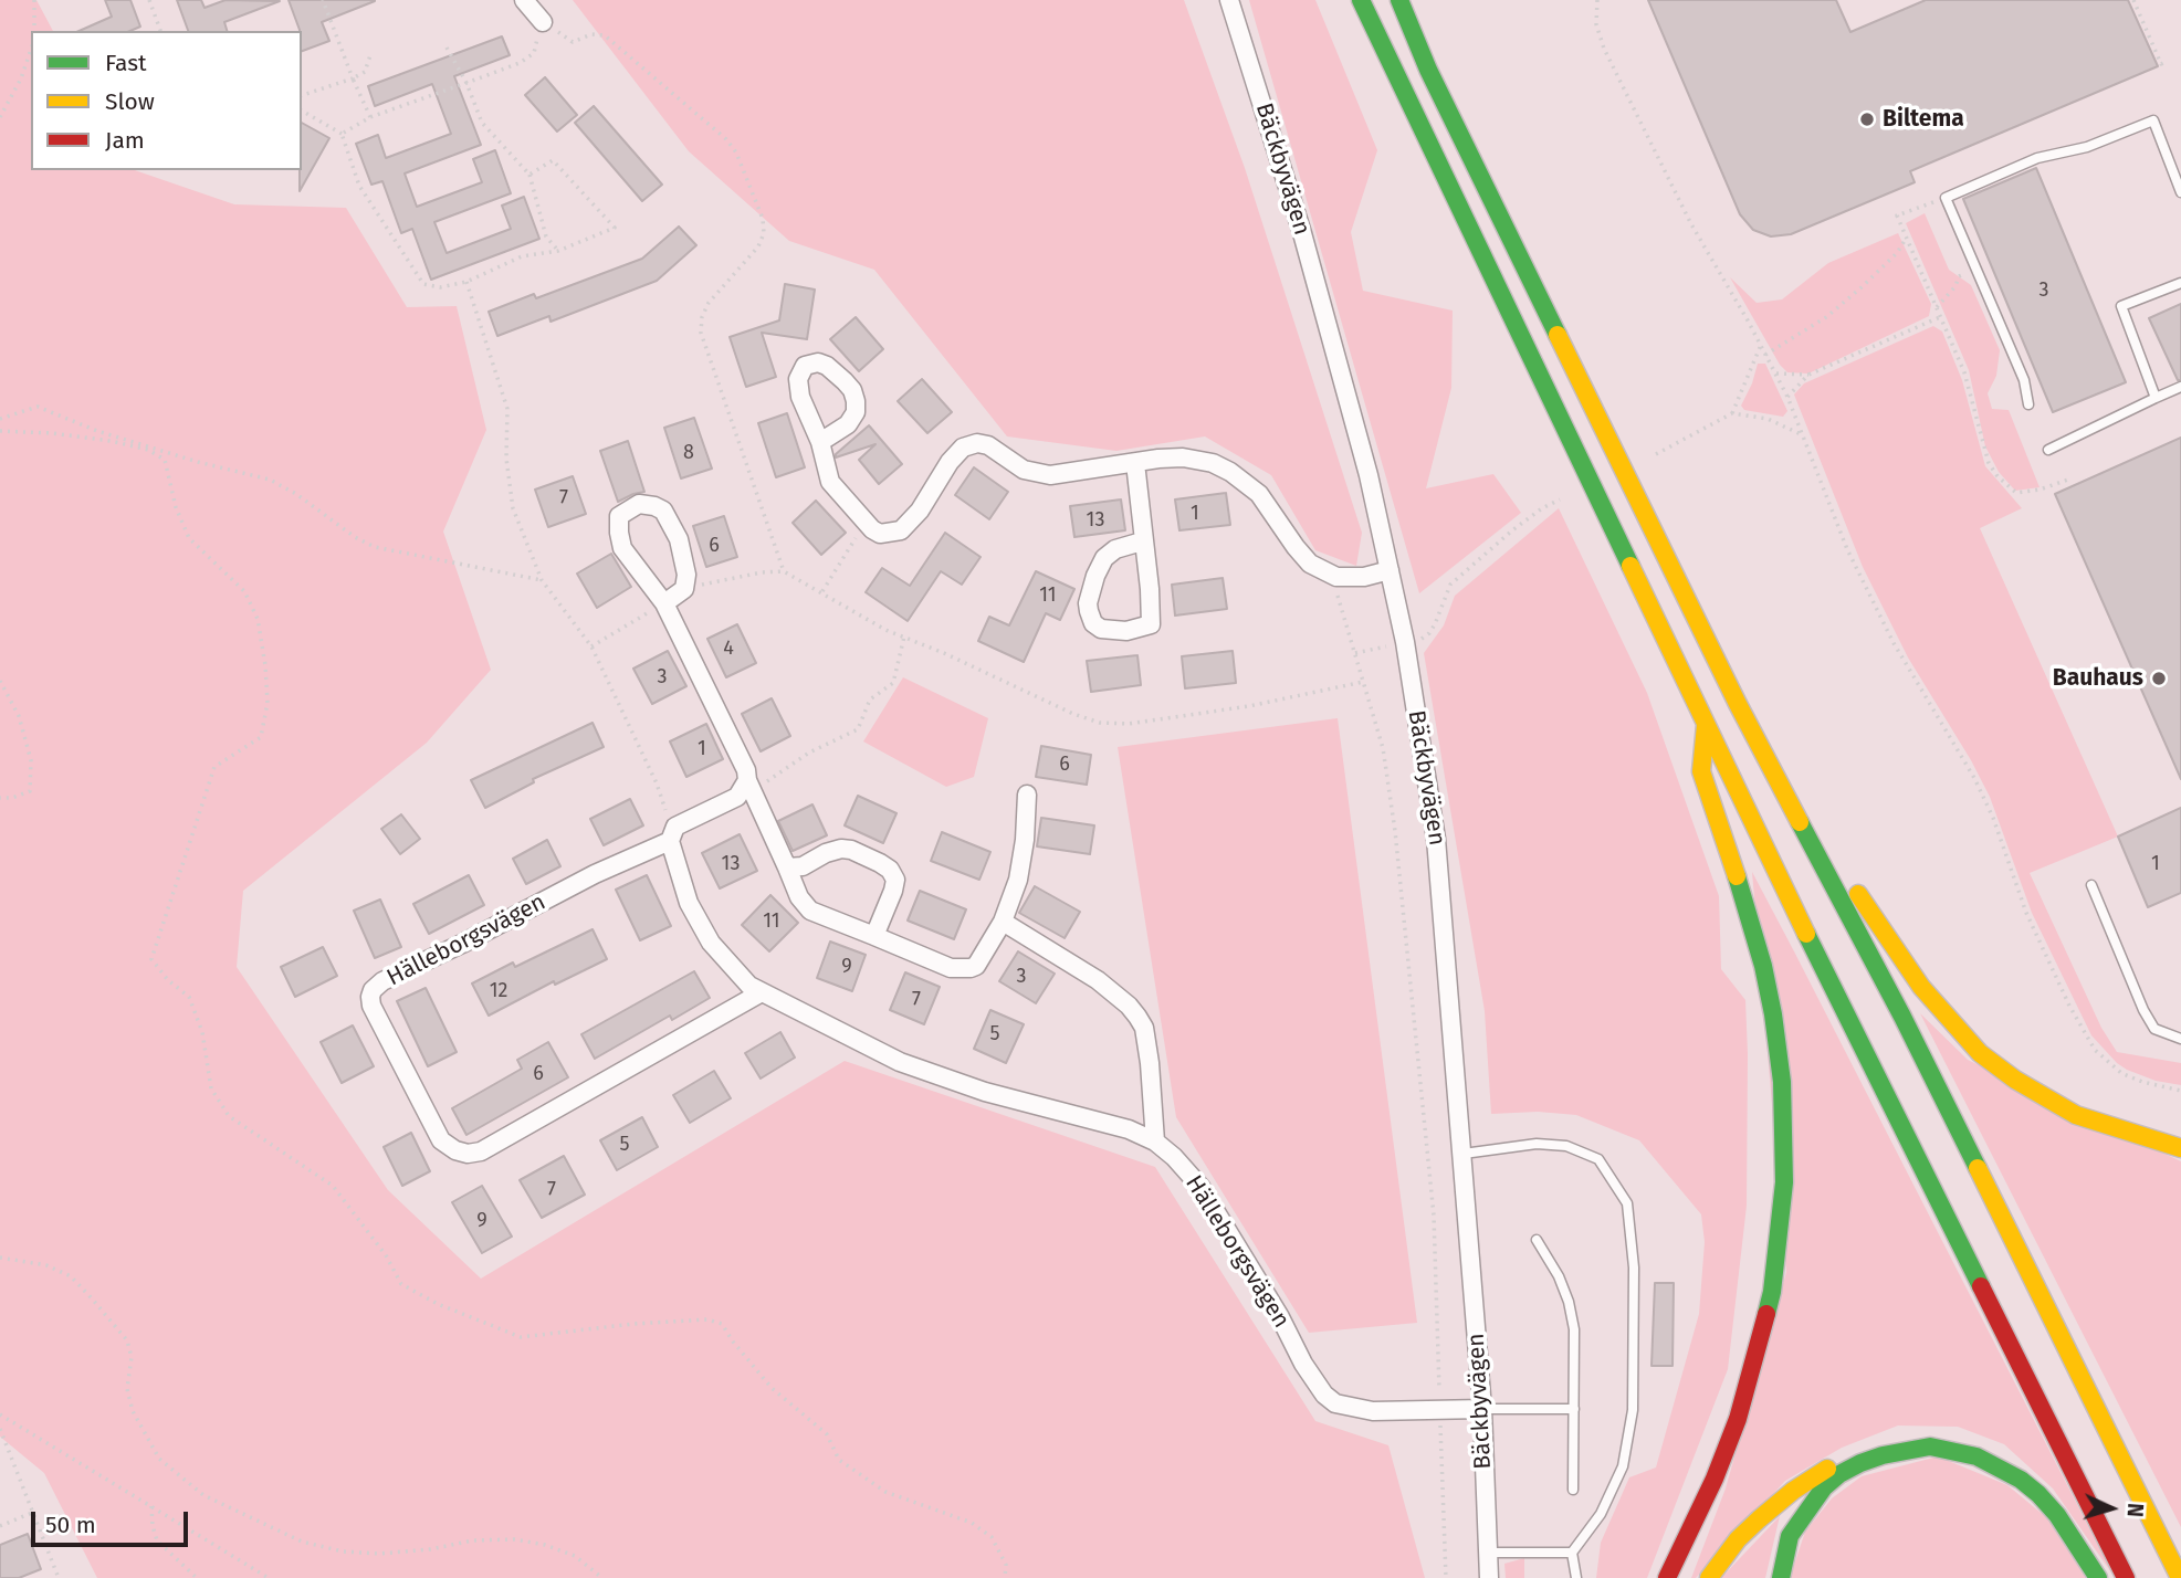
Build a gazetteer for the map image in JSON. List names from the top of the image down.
{
  "streets": {
    "street": ["Bäckbyvägen", "Hälleborgsvägen"]
  },
  "crossings": [
    ["Bäckbyvägen", "Hälleborgsvägen"]
  ],
  "places": ["Biltema", "Bauhaus"],
  "house_numbers": [
    "3",
    "8",
    "7",
    "1",
    "13",
    "6",
    "11",
    "4",
    "3",
    "1",
    "6",
    "13",
    "1",
    "11",
    "9",
    "3",
    "12",
    "7",
    "5",
    "6",
    "5",
    "7",
    "9"
  ],
  "legend": ["Fast", "Slow", "Jam"],
  "scale_bar": "50 m",
  "north": "right"
}
